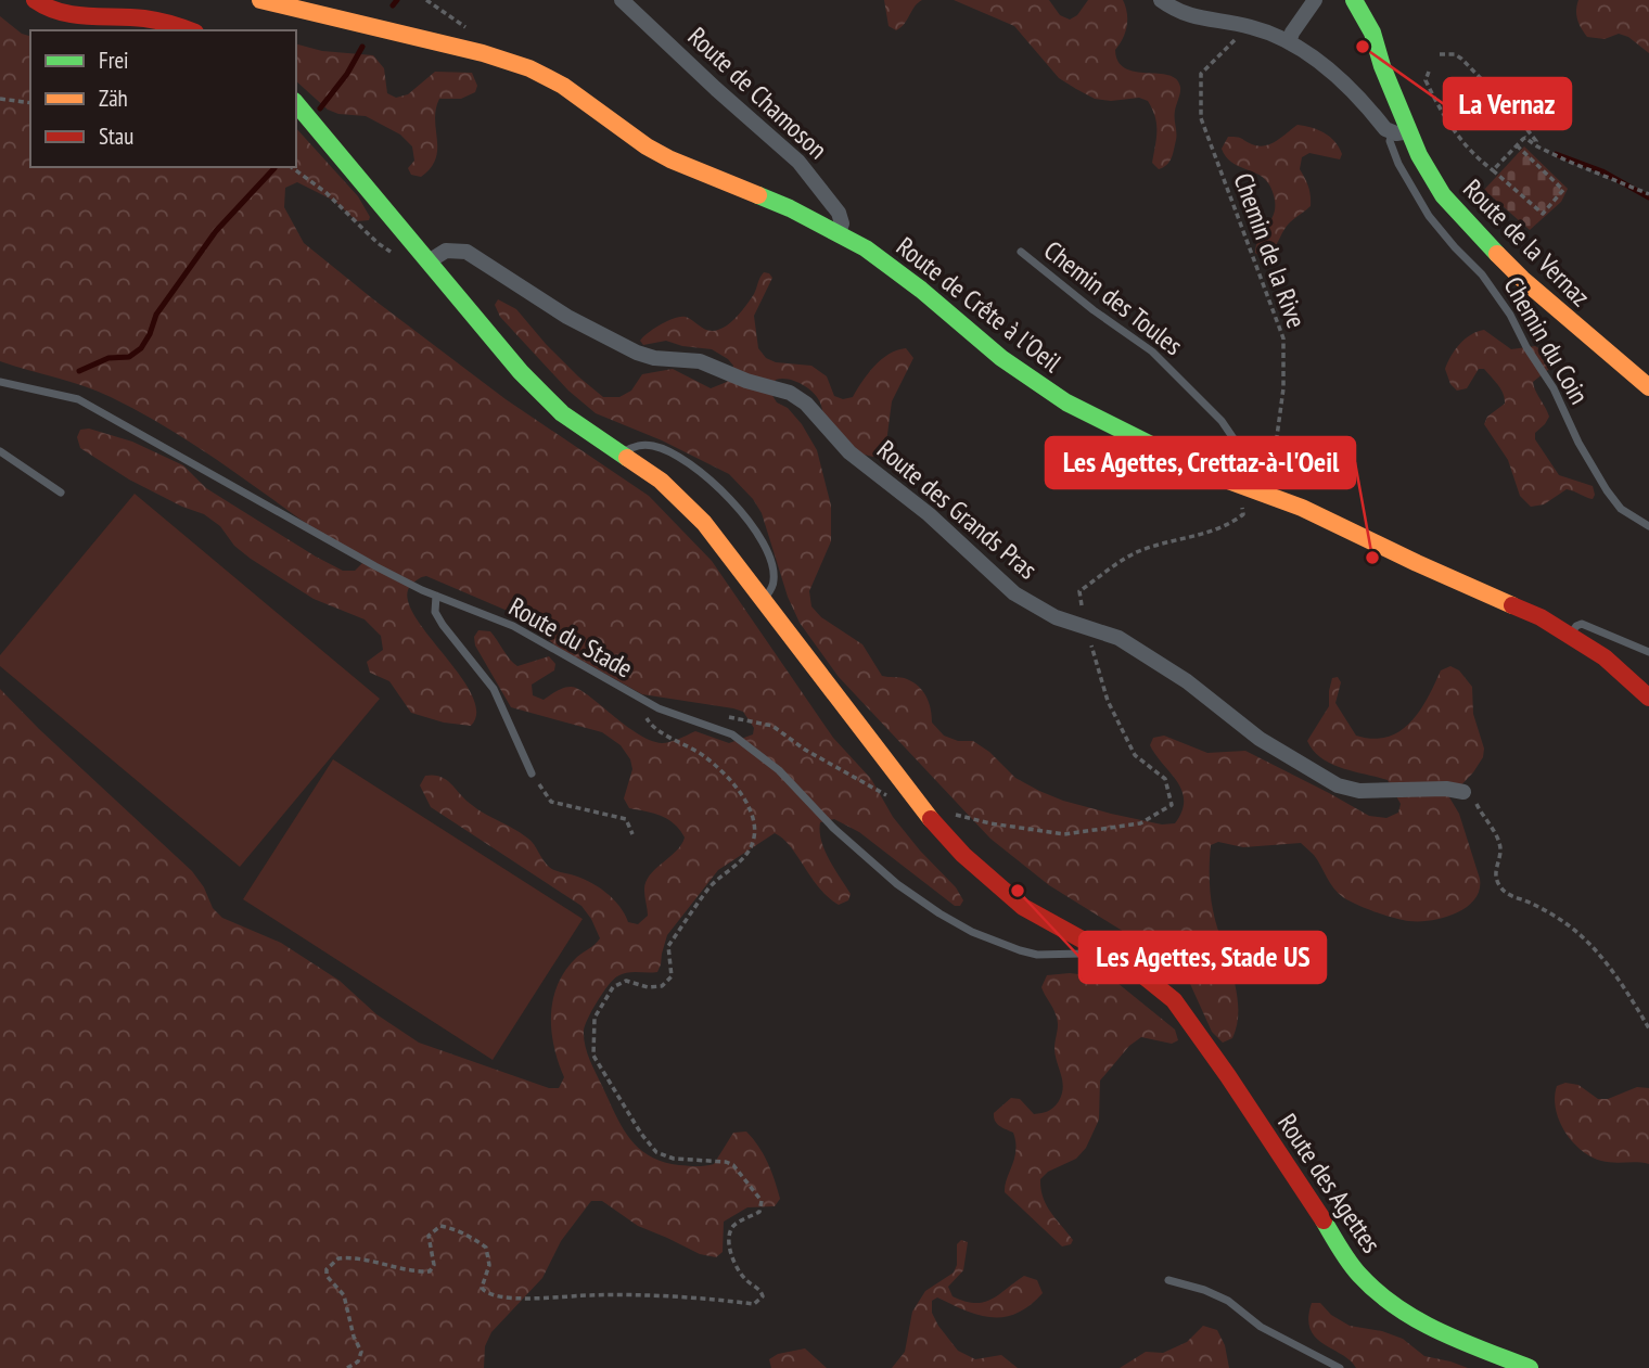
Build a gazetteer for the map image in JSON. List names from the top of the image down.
{
  "streets": {
    "street": [
      "Route de Chamoson",
      "Route de la Vernaz",
      "Route de Crête à l'Oeil",
      "Route des Grands Pras",
      "Route des Agettes"
    ],
    "lane": ["Chemin des Toules", "Chemin du Coin", "Route du Stade"],
    "path": ["Chemin de la Rive"]
  },
  "crossings": [
    ["Route de Chamoson", "Route de Crête à l'Oeil"],
    ["Route de la Vernaz", "Chemin du Coin"],
    ["Chemin de la Rive", "Chemin des Toules"],
    ["Chemin de la Rive", "Route de Crête à l'Oeil"],
    ["Chemin des Toules", "Route de Crête à l'Oeil"],
    ["Route du Stade", "Route des Agettes"]
  ],
  "places": ["La Vernaz", "Les Agettes, Crettaz-à-l'Oeil", "Les Agettes, Stade US"],
  "legend": ["Frei", "Zäh", "Stau"]
}
